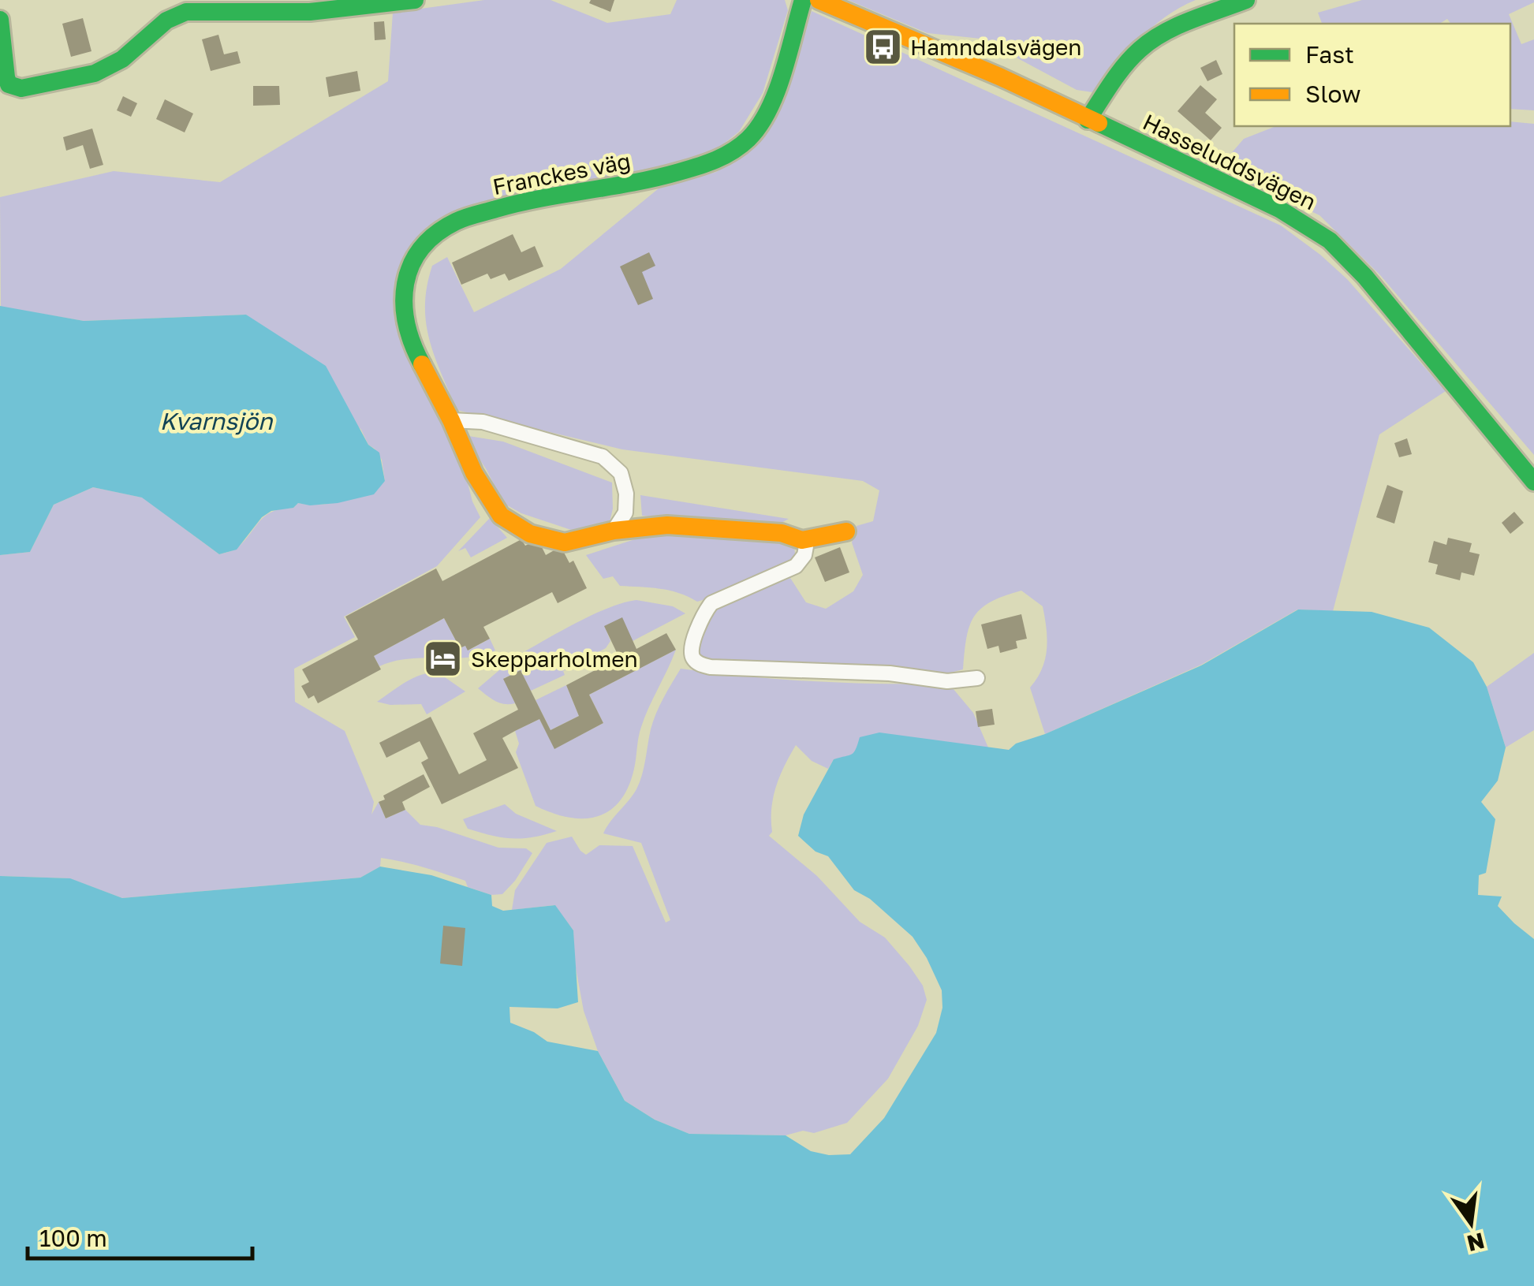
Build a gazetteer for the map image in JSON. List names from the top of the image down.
{
  "streets": {
    "street": ["Hasseluddsvägen", "Franckes väg"]
  },
  "water": ["Kvarnsjön"],
  "places": {
    "bus stop": ["Hamndalsvägen"],
    "hotel": ["Skepparholmen"]
  },
  "legend": ["Fast", "Slow"],
  "scale_bar": "100 m",
  "north": "bottom"
}
